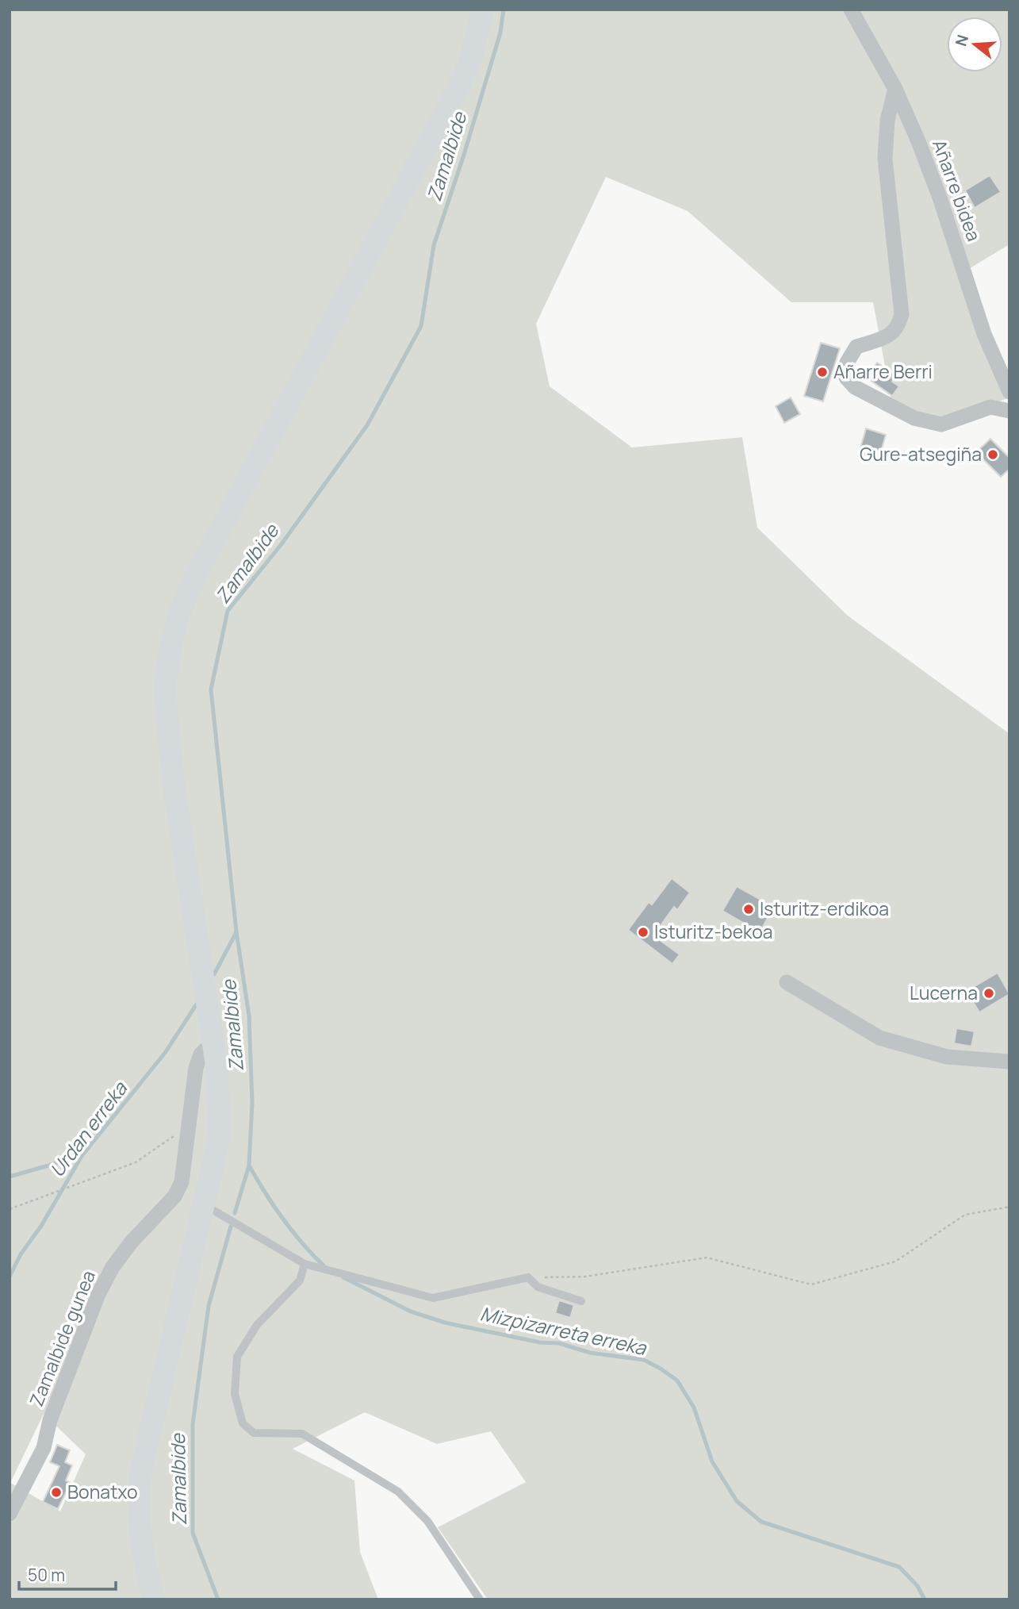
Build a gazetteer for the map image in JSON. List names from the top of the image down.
{
  "streets": {
    "street": ["Añarre bidea", "Zamalbide gunea"]
  },
  "water": ["Zamalbide", "Urdan erreka", "Mizpizarreta erreka"],
  "places": [
    "Añarre Berri",
    "Gure-atsegiña",
    "Isturitz-erdikoa",
    "Isturitz-bekoa",
    "Lucerna",
    "Bonatxo"
  ],
  "scale_bar": "50 m",
  "north": "left"
}
